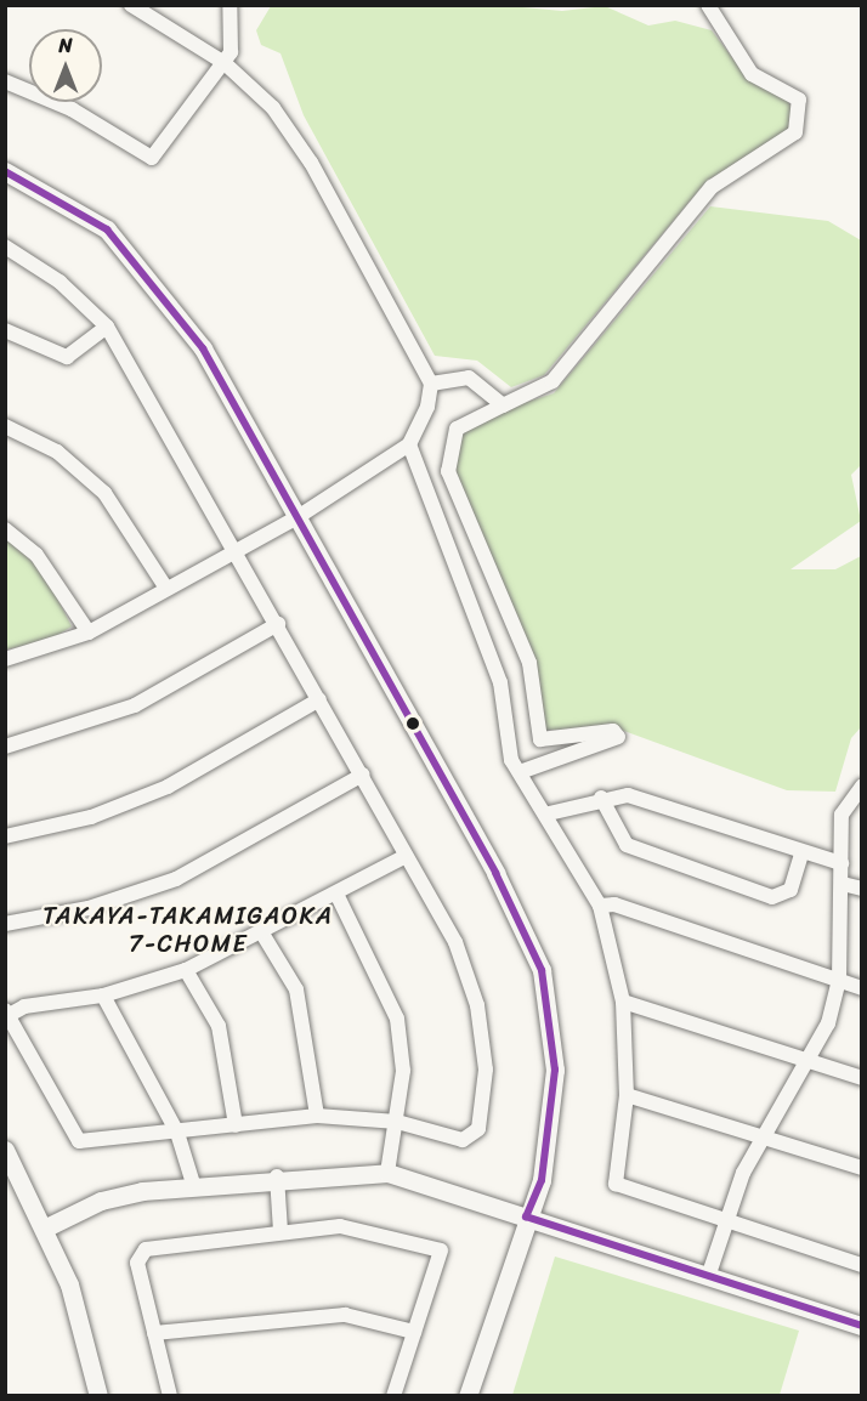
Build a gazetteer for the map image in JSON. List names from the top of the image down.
{
  "districts": ["TAKAYA-TAKAMIGAOKA 7-CHOME"],
  "north": "top"
}
